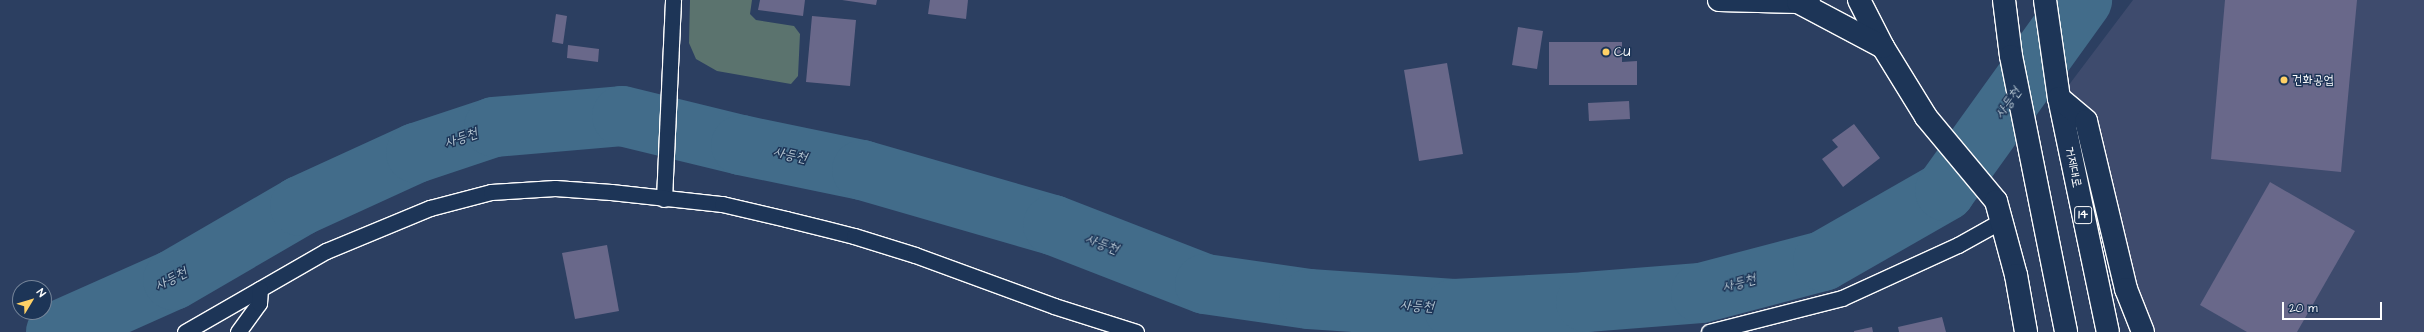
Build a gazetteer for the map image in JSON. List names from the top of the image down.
{
  "streets": {
    "main road": ["거제대로", "14"]
  },
  "water": ["사등천"],
  "places": ["CU", "건화공업"],
  "scale_bar": "20 m",
  "north": "top right"
}
